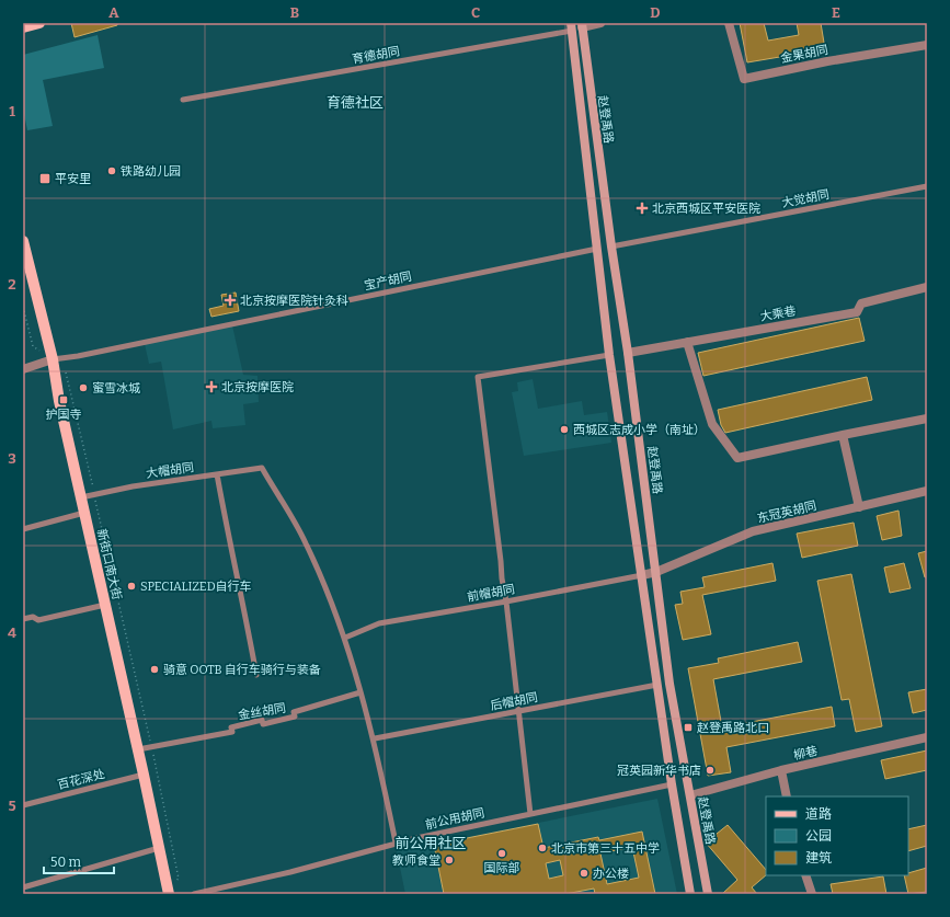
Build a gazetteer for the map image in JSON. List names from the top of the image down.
{
  "streets": {
    "main road": ["赵登禹路", "新街口南大街"],
    "street": [
      "金果胡同",
      "大乘巷",
      "东冠英胡同",
      "柳巷"
    ],
    "lane": [
      "育德胡同",
      "大觉胡同",
      "宝产胡同",
      "大帽胡同",
      "前帽胡同",
      "后帽胡同",
      "金丝胡同",
      "百花深处",
      "前公用胡同"
    ]
  },
  "crossings": [
    ["育德胡同", "赵登禹路"],
    ["赵登禹路", "大觉胡同"],
    ["赵登禹路", "宝产胡同"],
    ["赵登禹路", "大乘巷"],
    ["赵登禹路", "东冠英胡同"],
    ["赵登禹路", "前帽胡同"],
    ["赵登禹路", "后帽胡同"],
    ["赵登禹路", "柳巷"],
    ["赵登禹路", "前公用胡同"],
    ["宝产胡同", "新街口南大街"],
    ["大帽胡同", "新街口南大街"],
    ["大帽胡同", "前帽胡同"],
    ["东冠英胡同", "前帽胡同"],
    ["新街口南大街", "金丝胡同"],
    ["新街口南大街", "百花深处"]
  ],
  "districts": ["育德社区", "前公用社区"],
  "places": {
    "other": [
      "铁路幼儿园",
      "蜜雪冰城",
      "西城区志成小学（南址）",
      "SPECIALIZED自行车",
      "骑意 OOTB 自行车骑行与装备",
      "冠英园新华书店",
      "北京市第三十五中学",
      "国际部",
      "教师食堂",
      "办公楼"
    ],
    "transit": ["平安里", "护国寺", "赵登禹路北口"],
    "health": ["北京西城区平安医院", "北京按摩医院针灸科", "北京按摩医院"]
  },
  "legend": ["道路", "公园", "建筑"],
  "scale_bar": "50 m",
  "grid": {
    "columns": [
      "A",
      "B",
      "C",
      "D",
      "E"
    ],
    "rows": [
      "1",
      "2",
      "3",
      "4",
      "5"
    ]
  }
}
